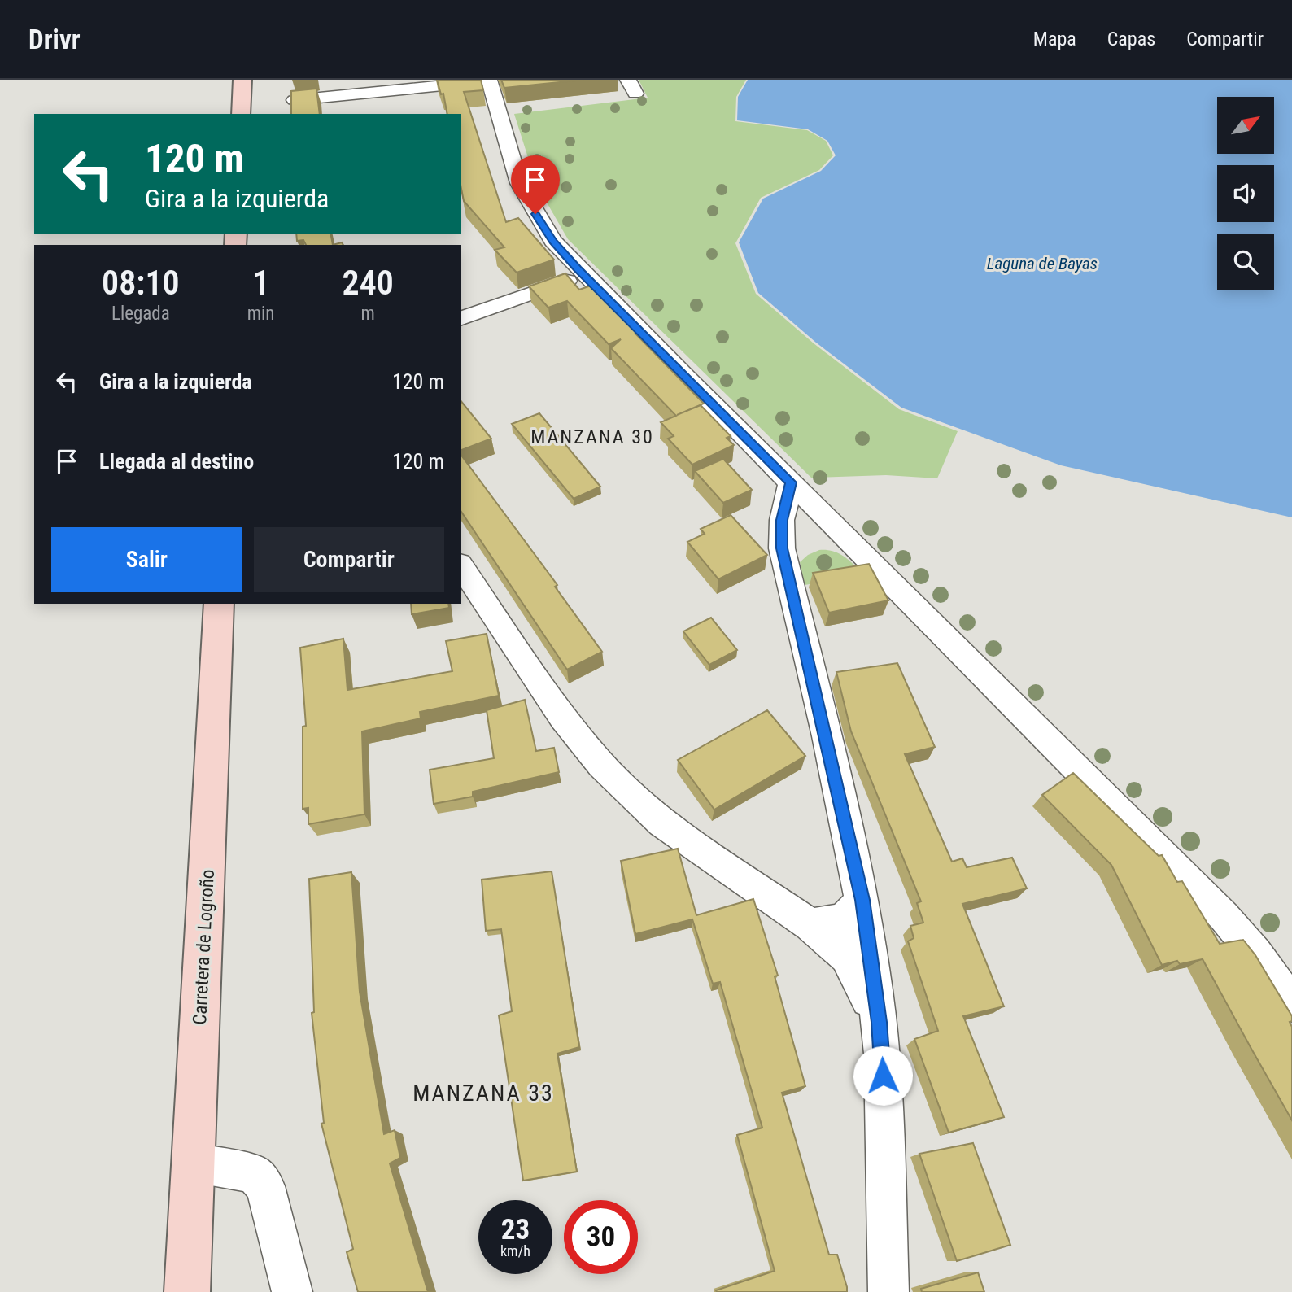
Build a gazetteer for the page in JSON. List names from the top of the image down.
{
  "streets": {
    "main road": ["Carretera de Logroño"]
  },
  "districts": ["MANZANA 30", "MANZANA 33"],
  "water": ["Laguna de Bayas"],
  "north": "top right",
  "page": {
    "header": "Drivr",
    "nav": ["Mapa", "Capas", "Compartir"],
    "turn": ["120 m", "Gira a la izquierda"],
    "eta": [
      "08:10",
      "Llegada",
      "1",
      "min",
      "240",
      "m"
    ],
    "list": [
      {
        "name": "Gira a la izquierda",
        "value": "120 m"
      },
      {
        "name": "Llegada al destino",
        "value": "120 m"
      }
    ],
    "buttons": ["Salir", "Compartir"],
    "speed": "23 km/h",
    "limit": "30"
  }
}
